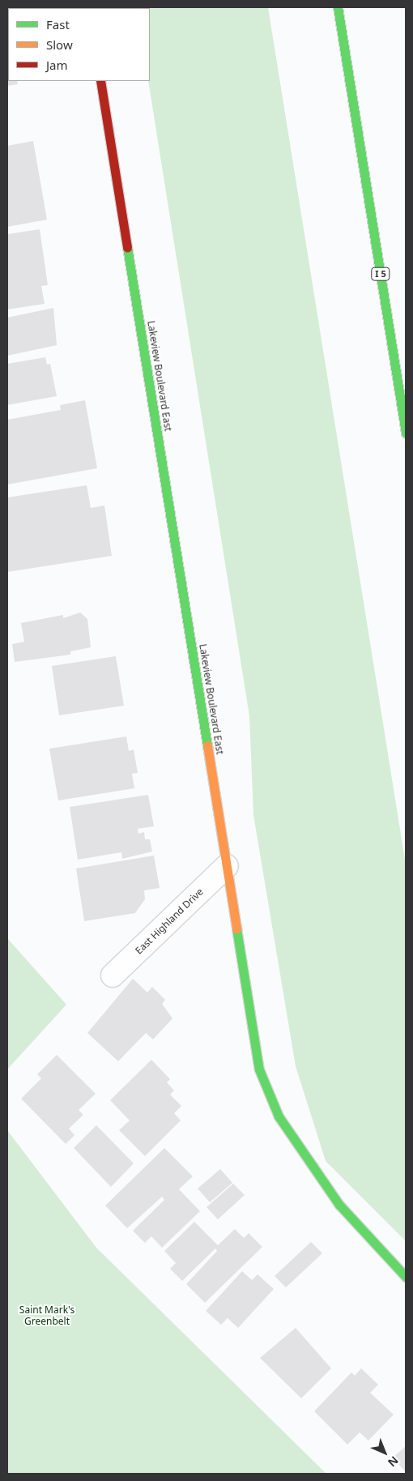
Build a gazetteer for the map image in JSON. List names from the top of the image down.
{
  "streets": {
    "main road": ["I 5", "Lakeview Boulevard East"],
    "street": ["East Highland Drive"]
  },
  "crossings": [
    ["Lakeview Boulevard East", "East Highland Drive"]
  ],
  "parks": ["Saint Mark's Greenbelt"],
  "legend": ["Fast", "Slow", "Jam"],
  "north": "bottom right"
}
